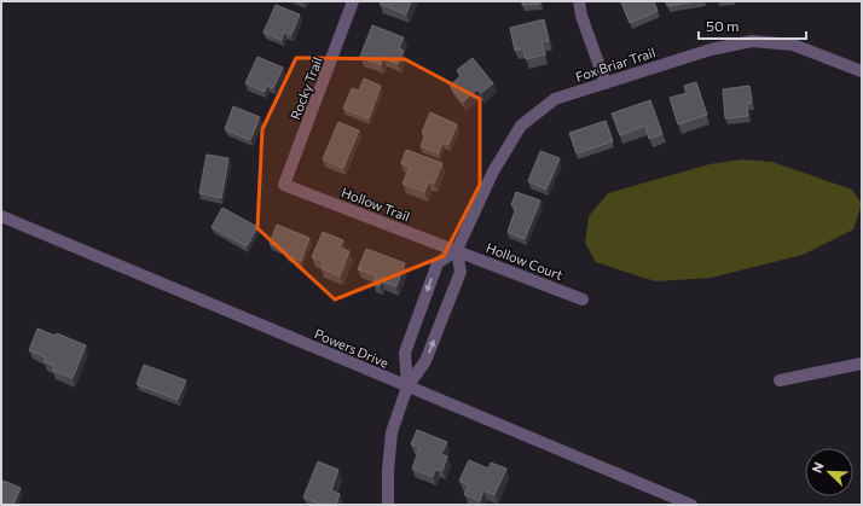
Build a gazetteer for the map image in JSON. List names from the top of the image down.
{
  "streets": {
    "street": [
      "Fox Briar Trail",
      "Rocky Trail",
      "Hollow Trail",
      "Hollow Court",
      "Powers Drive"
    ]
  },
  "crossings": [
    ["Fox Briar Trail", "Hollow Trail"],
    ["Fox Briar Trail", "Hollow Court"],
    ["Fox Briar Trail", "Powers Drive"],
    ["Rocky Trail", "Hollow Trail"],
    ["Hollow Trail", "Hollow Court"]
  ],
  "scale_bar": "50 m",
  "north": "top left"
}
